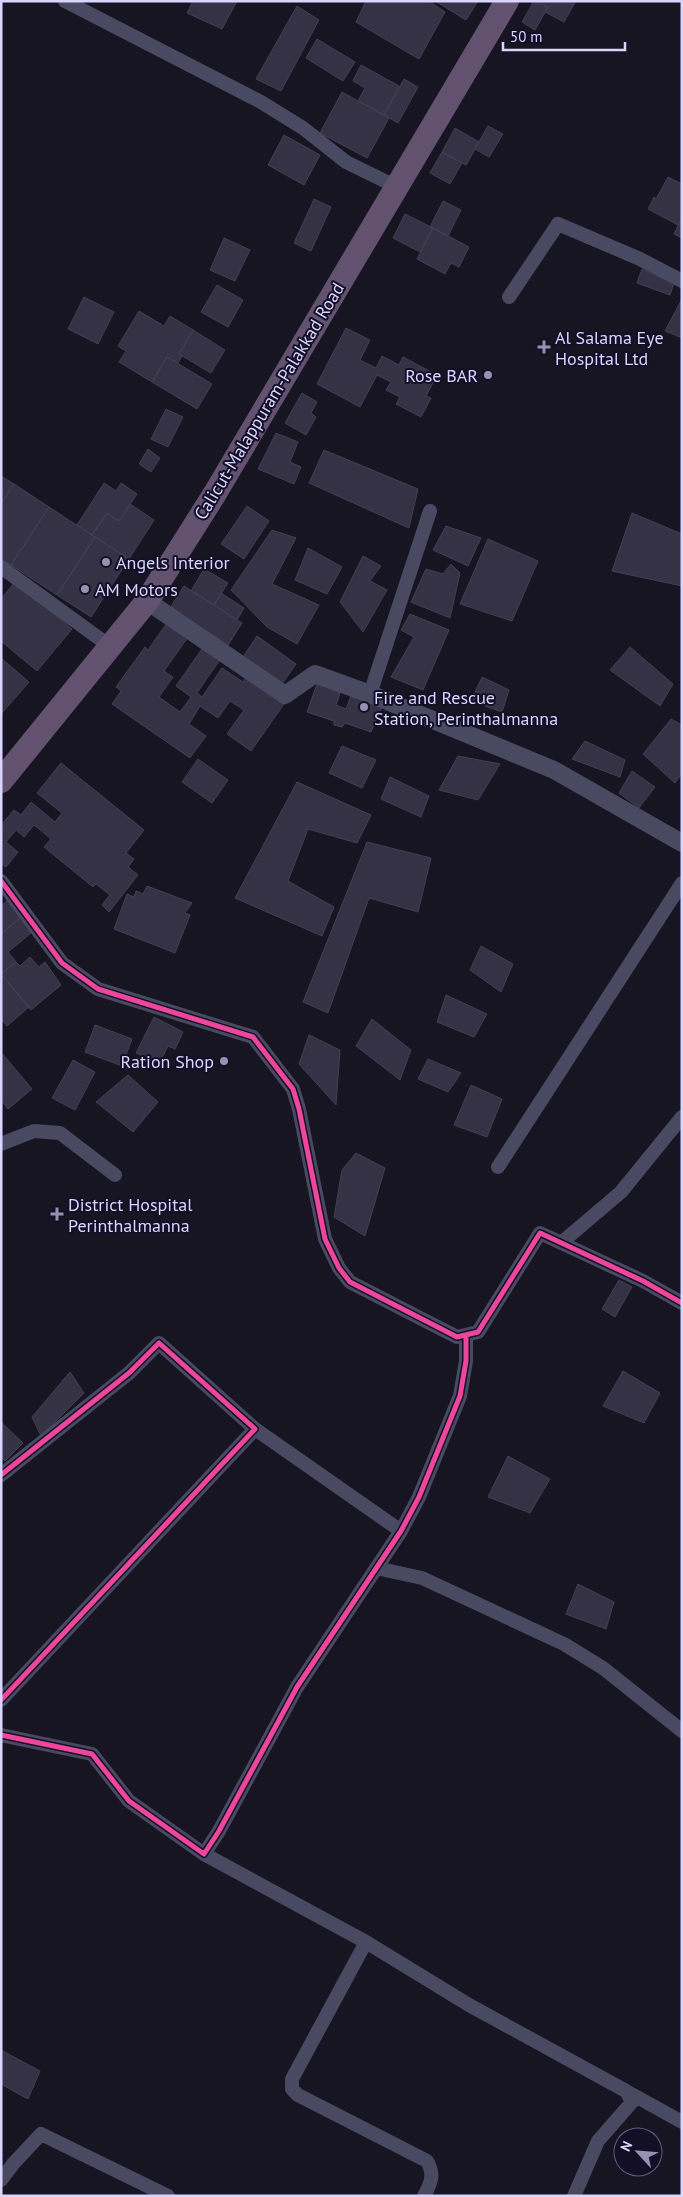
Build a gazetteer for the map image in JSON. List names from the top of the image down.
{
  "streets": {
    "highway": ["Calicut-Malappuram-Palakkad Road"]
  },
  "places": {
    "health": ["Al Salama Eye Hospital Ltd", "District Hospital Perinthalmanna"],
    "other": [
      "Rose BAR",
      "Angels Interior",
      "AM Motors",
      "Fire and Rescue Station, Perinthalmanna",
      "Ration Shop"
    ]
  },
  "scale_bar": "50 m",
  "north": "top left"
}
